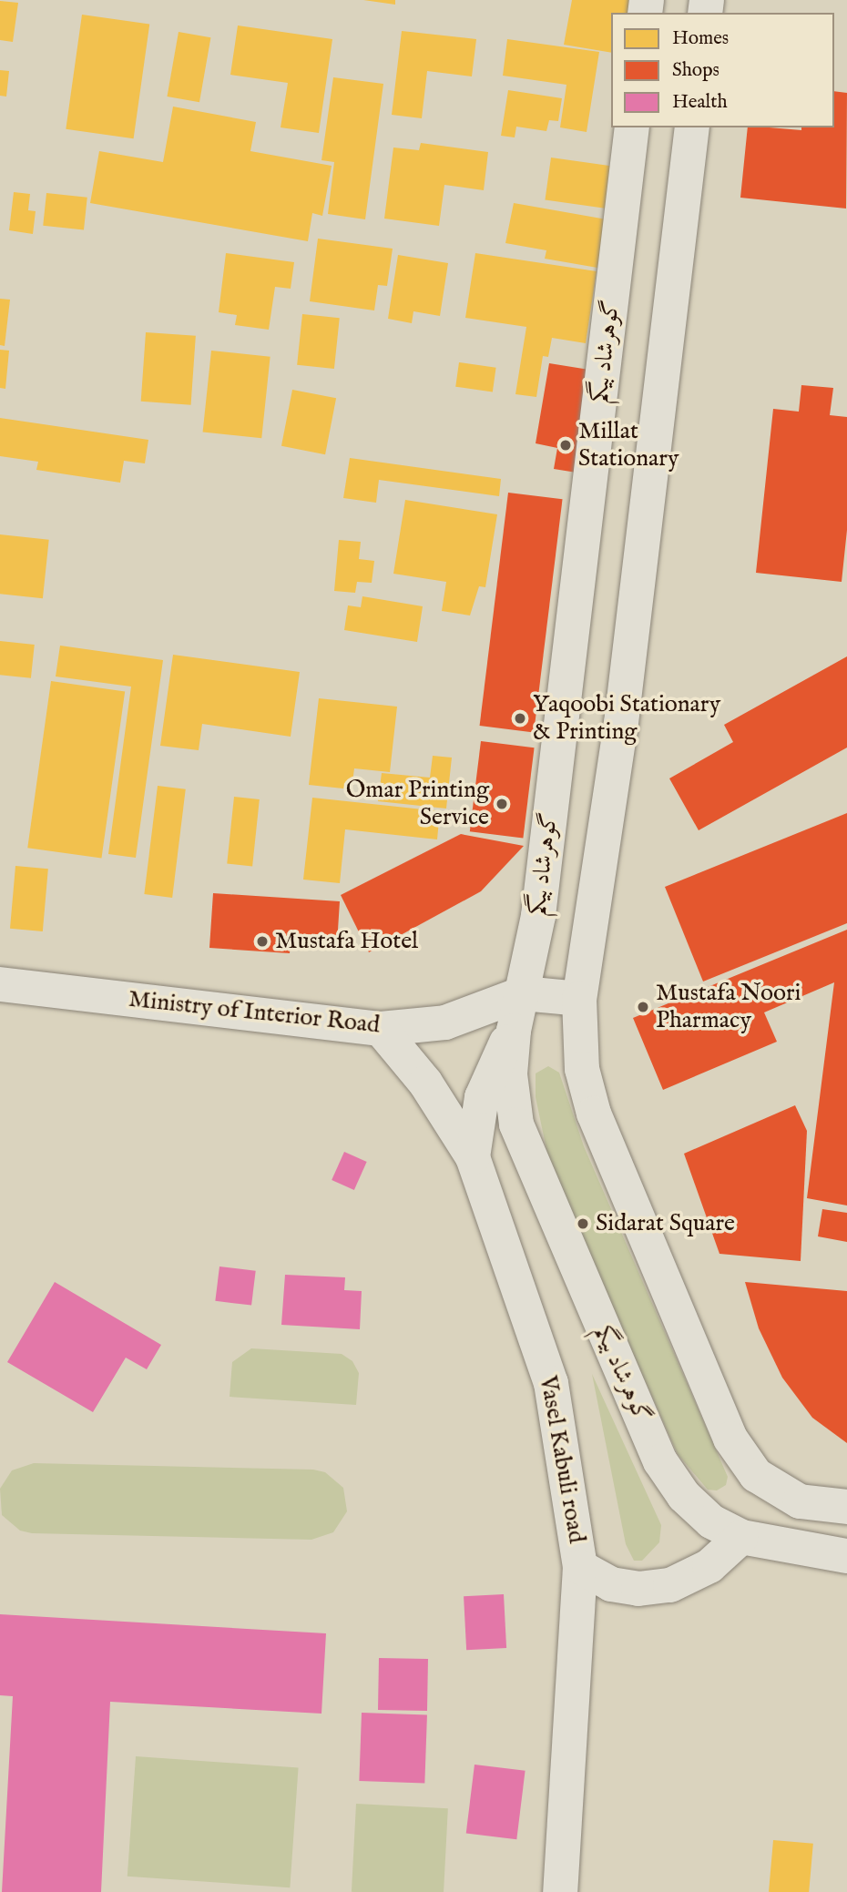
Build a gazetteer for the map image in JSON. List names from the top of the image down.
{
  "streets": {
    "main road": ["گوهرشاد بیگم", "Ministry of Interior Road", "Vasel Kabuli road"]
  },
  "crossings": [
    ["گوهرشاد بیگم", "Ministry of Interior Road"],
    ["Ministry of Interior Road", "Vasel Kabuli road"]
  ],
  "places": [
    "Millat Stationary",
    "Yaqoobi Stationary & Printing",
    "Omar Printing Service",
    "Mustafa Hotel",
    "Mustafa Noori Pharmacy",
    "Sidarat Square"
  ],
  "legend": ["Homes", "Shops", "Health"]
}
